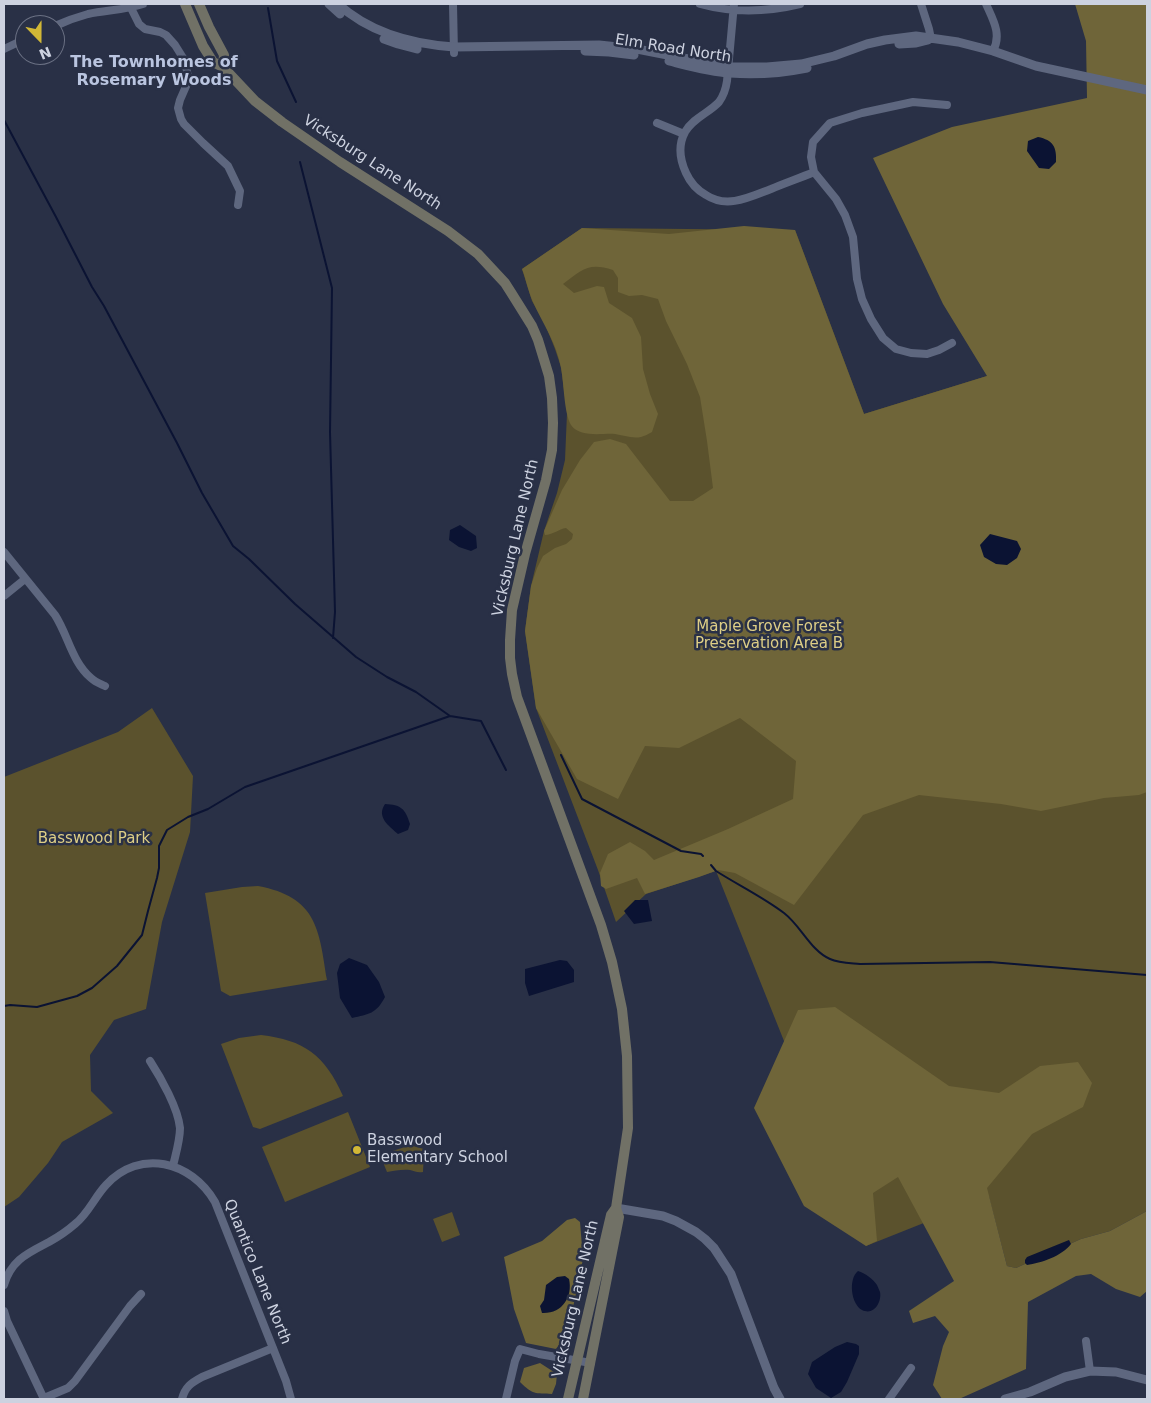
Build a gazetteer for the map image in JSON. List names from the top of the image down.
{
  "streets": {
    "main road": ["Vicksburg Lane North"],
    "street": ["Elm Road North", "Quantico Lane North"]
  },
  "districts": ["The Townhomes of Rosemary Woods"],
  "parks": ["Maple Grove Forest Preservation Area B", "Basswood Park"],
  "places": ["Basswood Elementary School"],
  "north": "bottom"
}
